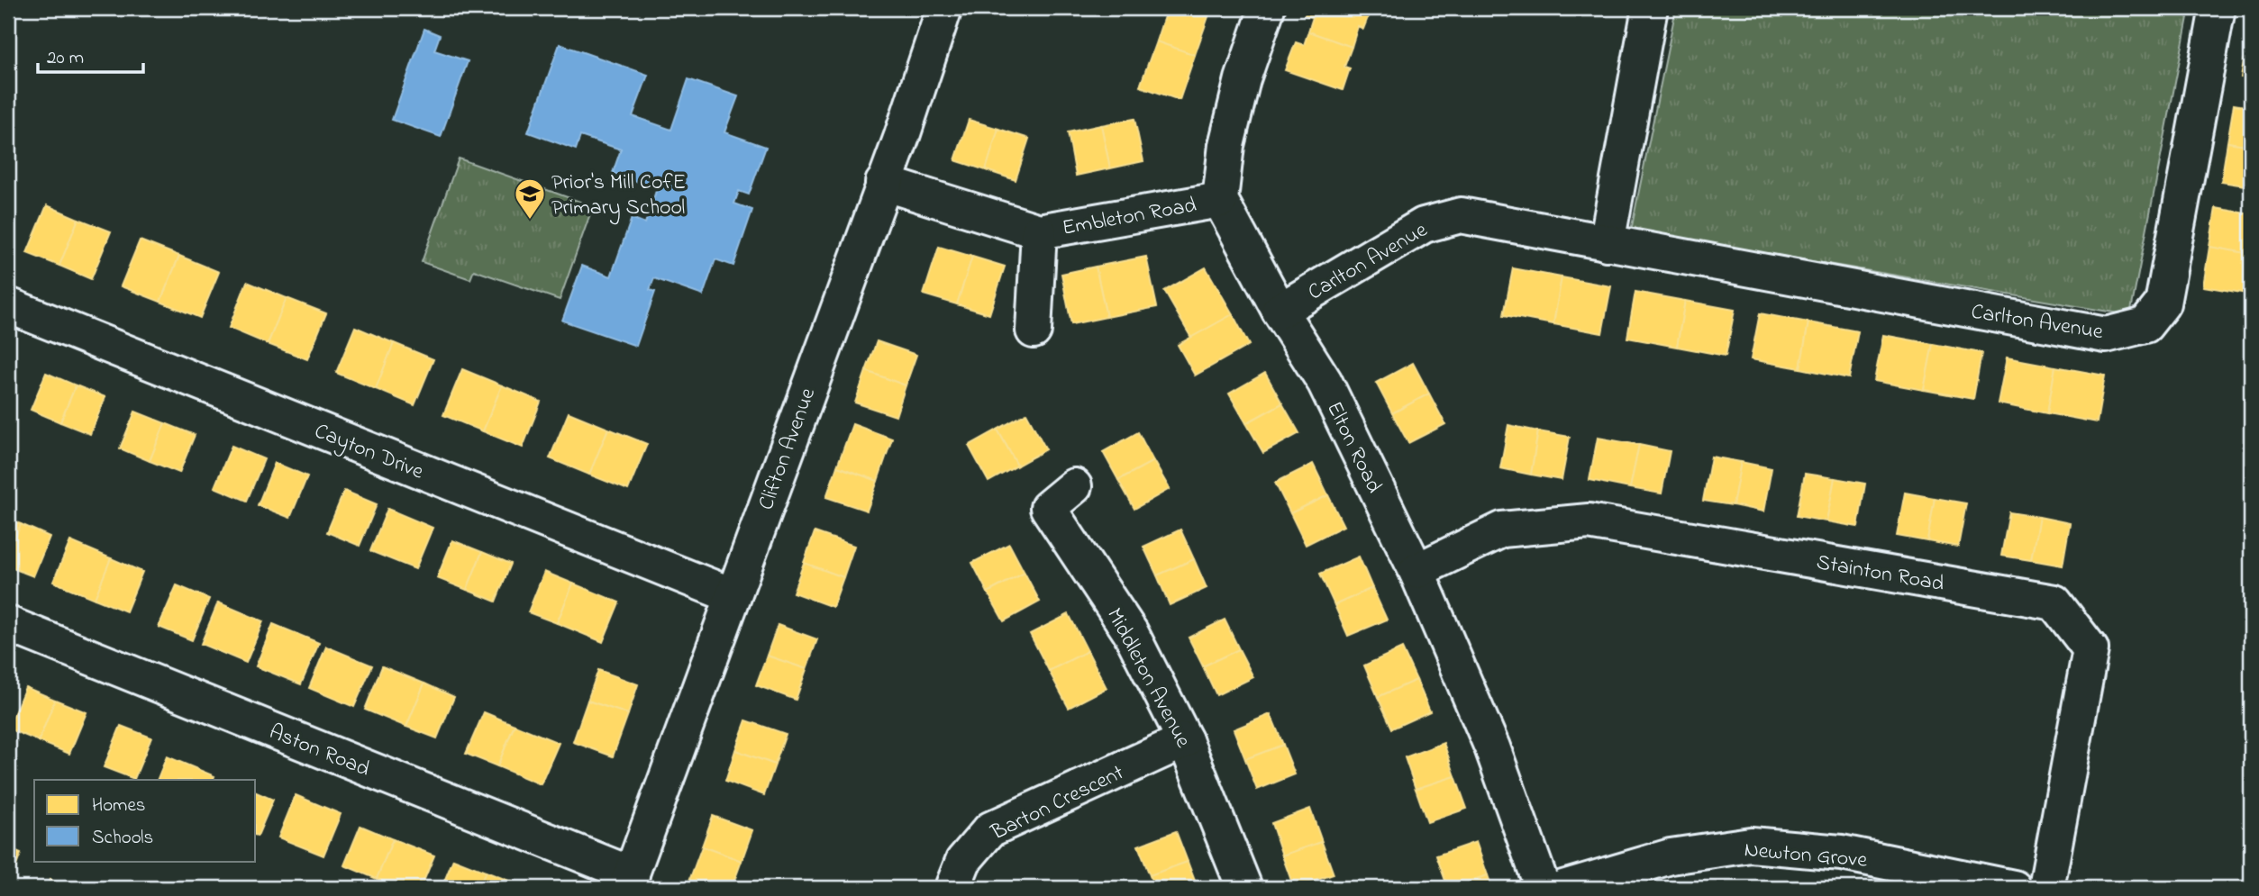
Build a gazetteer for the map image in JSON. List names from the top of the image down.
{
  "streets": {
    "street": [
      "Embleton Road",
      "Carlton Avenue",
      "Elton Road",
      "Clifton Avenue",
      "Cayton Drive",
      "Stainton Road",
      "Middleton Avenue",
      "Aston Road",
      "Barton Crescent",
      "Newton Grove"
    ]
  },
  "crossings": [
    ["Embleton Road", "Elton Road"],
    ["Embleton Road", "Clifton Avenue"],
    ["Carlton Avenue", "Elton Road"],
    ["Elton Road", "Stainton Road"],
    ["Clifton Avenue", "Cayton Drive"],
    ["Clifton Avenue", "Aston Road"],
    ["Middleton Avenue", "Barton Crescent"]
  ],
  "places": {
    "school or university": ["Prior's Mill CofE Primary School"]
  },
  "legend": ["Homes", "Schools"],
  "scale_bar": "20 m"
}
